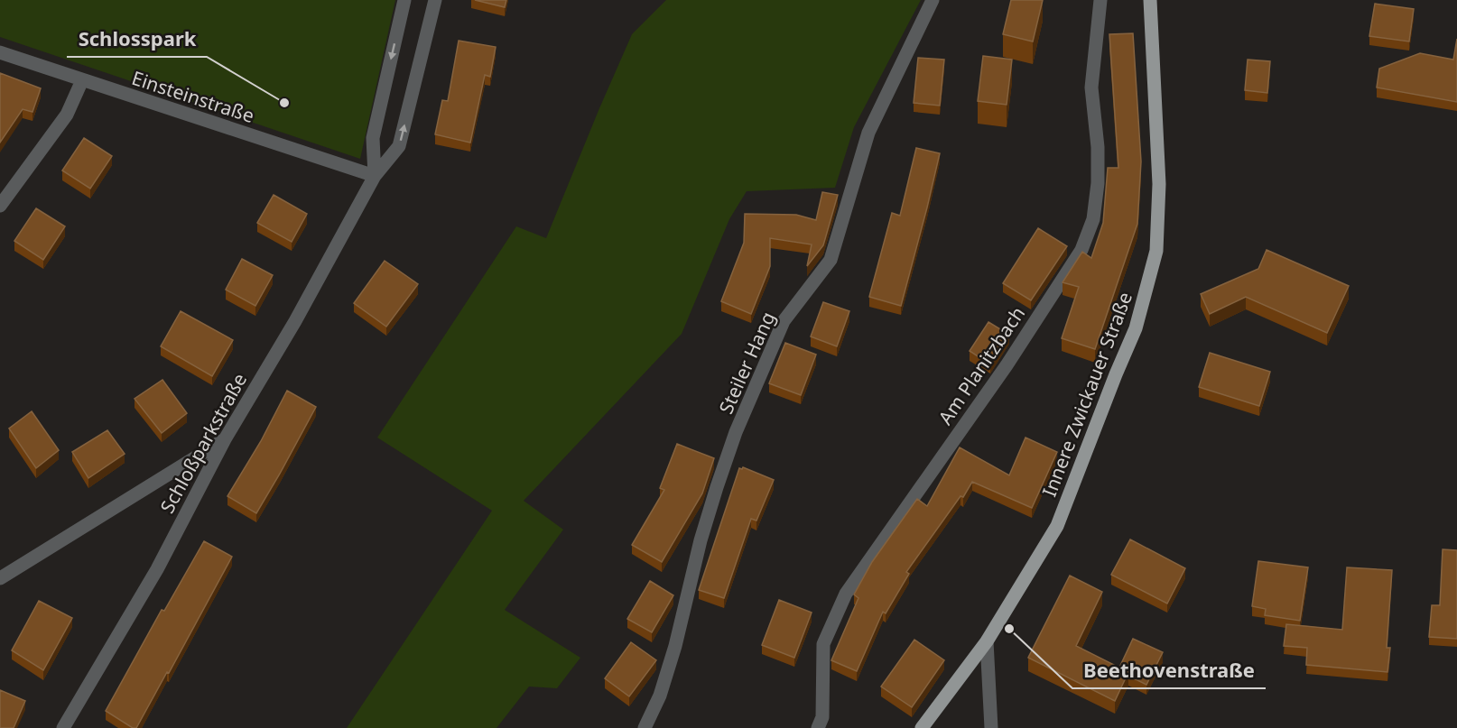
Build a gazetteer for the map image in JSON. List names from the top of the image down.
{
  "streets": {
    "main road": ["Innere Zwickauer Straße"],
    "street": [
      "Einsteinstraße",
      "Steiler Hang",
      "Am Planitzbach",
      "Schloßparkstraße"
    ]
  },
  "crossings": [
    ["Einsteinstraße", "Schloßparkstraße"]
  ],
  "places": ["Schlosspark", "Beethovenstraße"]
}
